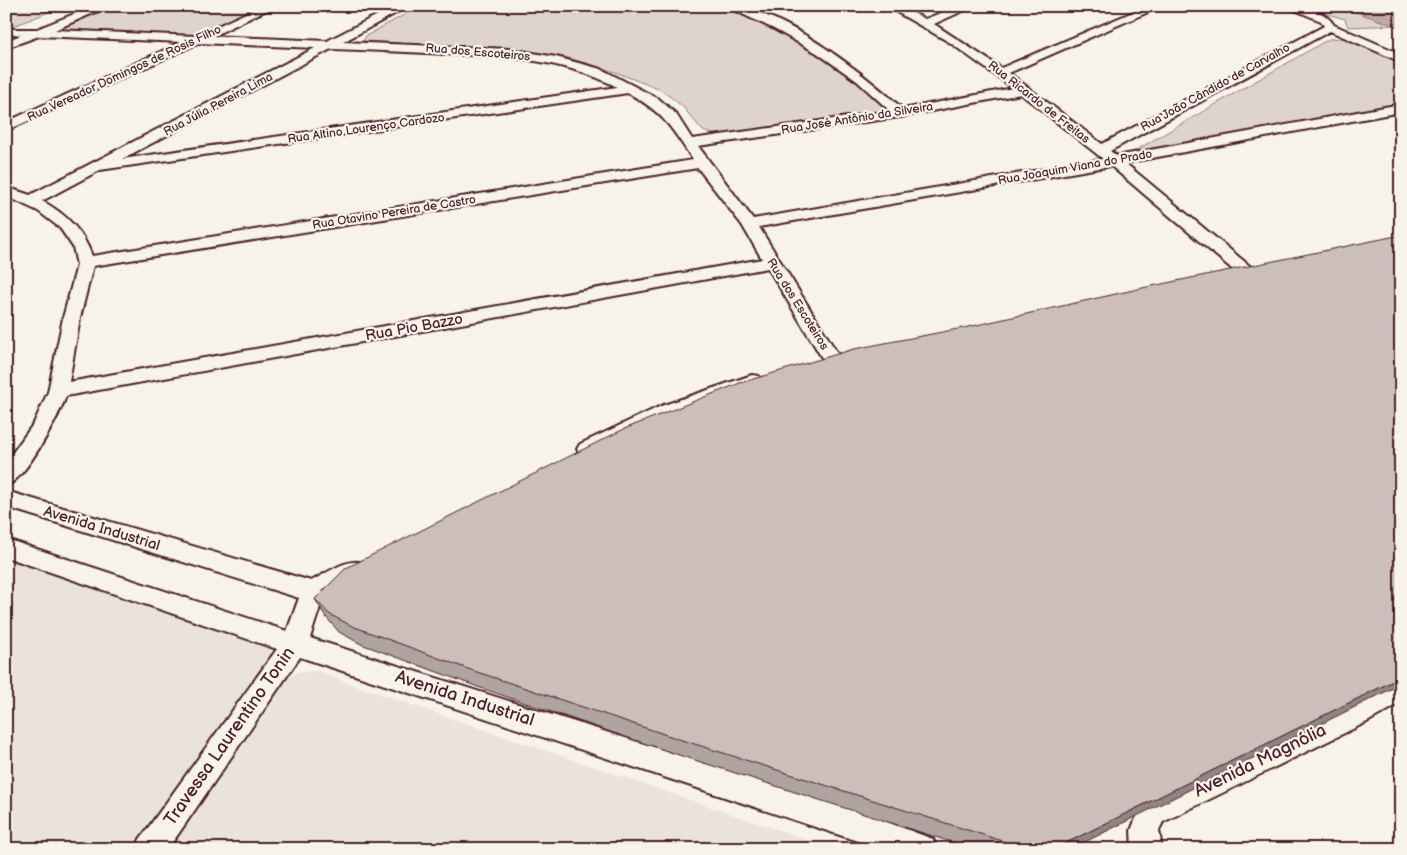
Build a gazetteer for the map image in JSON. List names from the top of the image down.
{
  "streets": {
    "street": [
      "Rua dos Escoteiros",
      "Rua Vereador Domingos de Rosis Filho",
      "Rua João Cândido de Carvalho",
      "Rua Ricardo de Freitas",
      "Rua Júlia Pereira Lima",
      "Rua José Antônio da Silveira",
      "Rua Altino Lourenço Cardozo",
      "Rua Joaquim Viana do Prado",
      "Rua Otavino Pereira de Castro",
      "Rua Pio Bazzo",
      "Avenida Industrial",
      "Travessa Laurentino Tonin",
      "Avenida Magnólia"
    ]
  },
  "crossings": [
    ["Rua dos Escoteiros", "Rua Vereador Domingos de Rosis Filho"],
    ["Rua dos Escoteiros", "Rua Júlia Pereira Lima"],
    ["Rua dos Escoteiros", "Rua José Antônio da Silveira"],
    ["Rua dos Escoteiros", "Rua Altino Lourenço Cardozo"],
    ["Rua dos Escoteiros", "Rua Joaquim Viana do Prado"],
    ["Rua dos Escoteiros", "Rua Otavino Pereira de Castro"],
    ["Rua dos Escoteiros", "Rua Pio Bazzo"],
    ["Rua João Cândido de Carvalho", "Rua Ricardo de Freitas"],
    ["Rua Ricardo de Freitas", "Rua José Antônio da Silveira"],
    ["Rua Ricardo de Freitas", "Rua Joaquim Viana do Prado"],
    ["Rua Júlia Pereira Lima", "Rua Altino Lourenço Cardozo"],
    ["Avenida Industrial", "Travessa Laurentino Tonin"]
  ]
}
